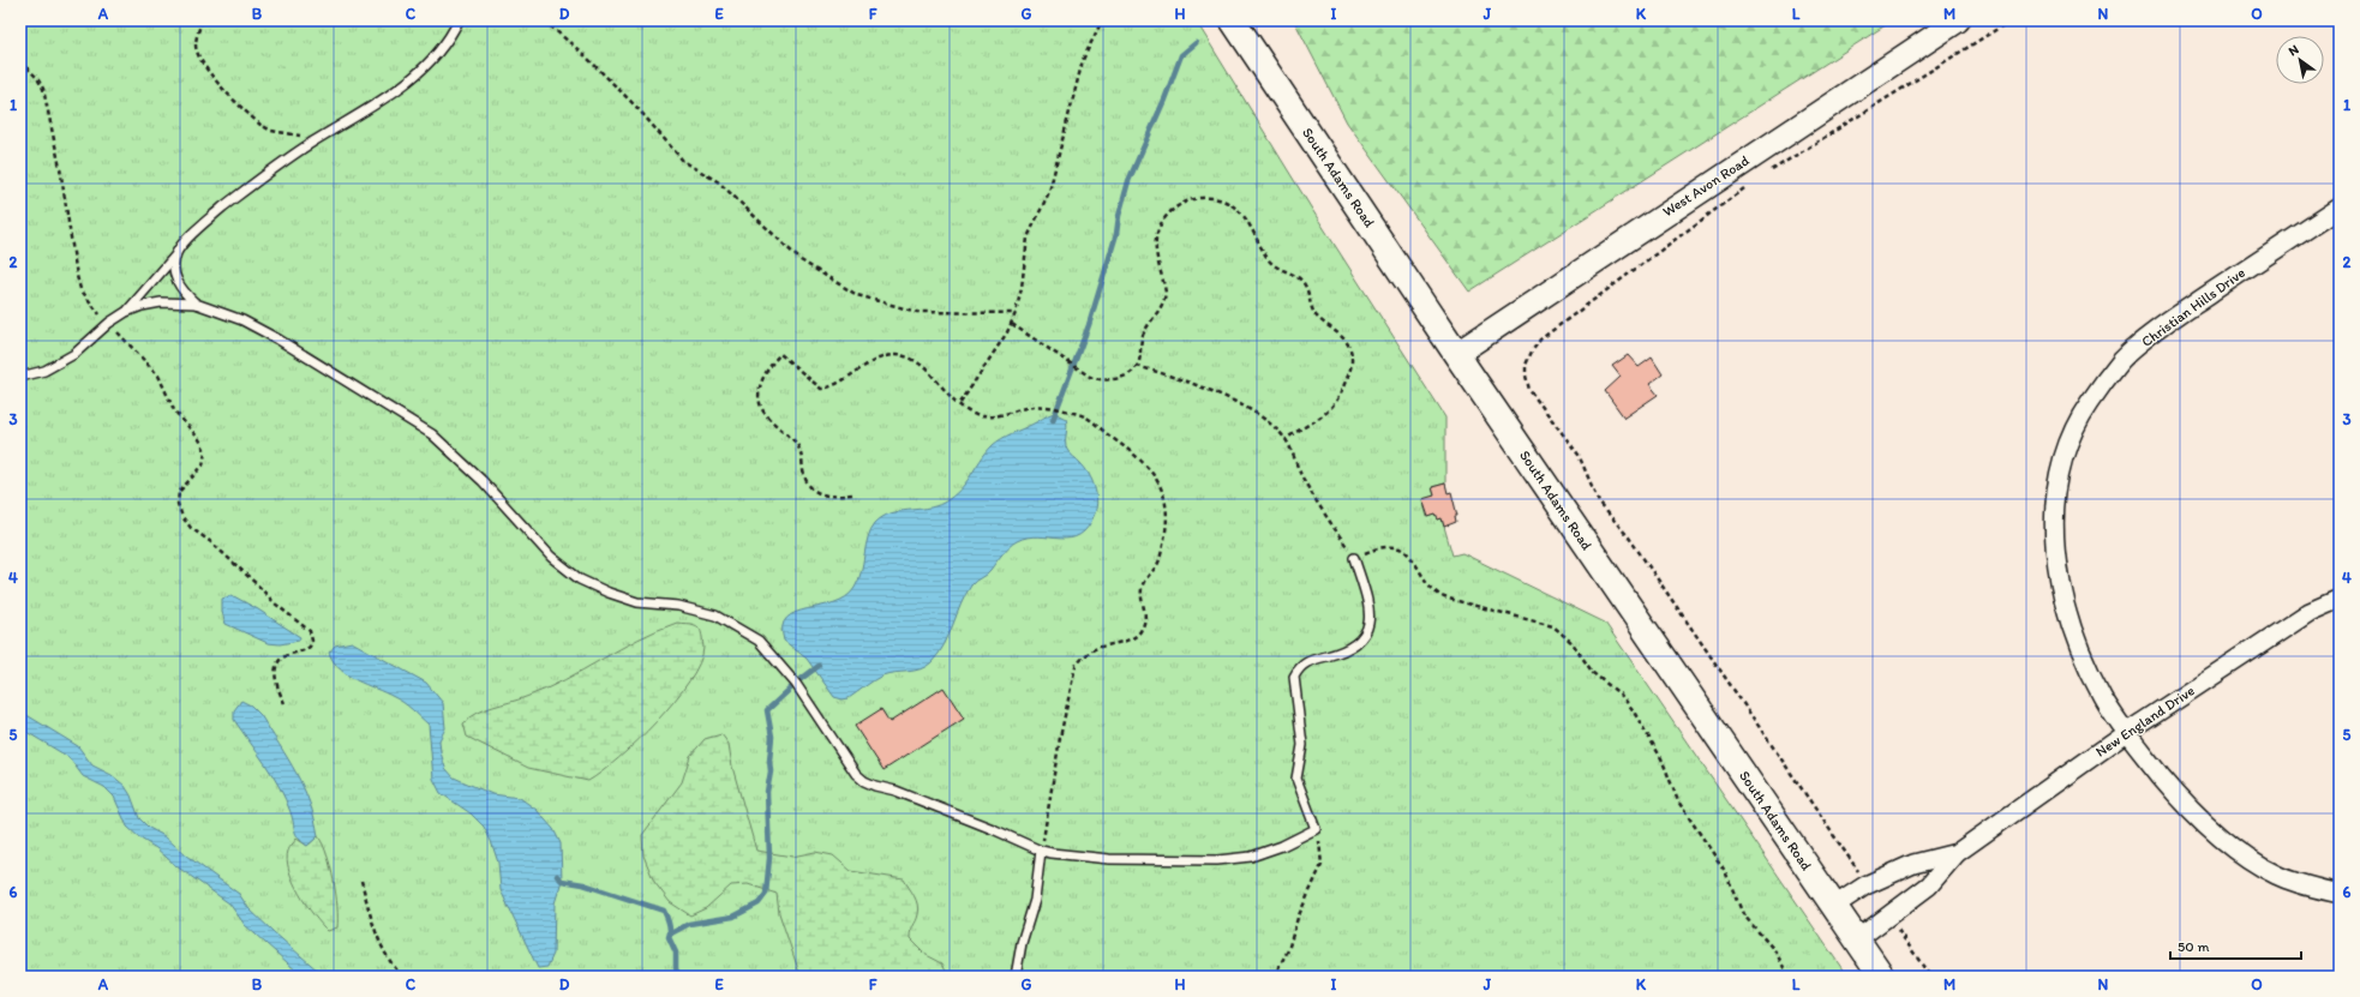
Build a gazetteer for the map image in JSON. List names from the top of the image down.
{
  "streets": {
    "main road": ["South Adams Road"],
    "street": ["West Avon Road", "Christian Hills Drive", "New England Drive"]
  },
  "crossings": [
    ["South Adams Road", "West Avon Road"],
    ["South Adams Road", "New England Drive"],
    ["Christian Hills Drive", "New England Drive"]
  ],
  "scale_bar": "50 m",
  "north": "top left",
  "grid": {
    "columns": [
      "A",
      "B",
      "C",
      "D",
      "E",
      "F",
      "G",
      "H",
      "I",
      "J",
      "K",
      "L",
      "M",
      "N",
      "O"
    ],
    "rows": [
      "1",
      "2",
      "3",
      "4",
      "5",
      "6"
    ]
  }
}
